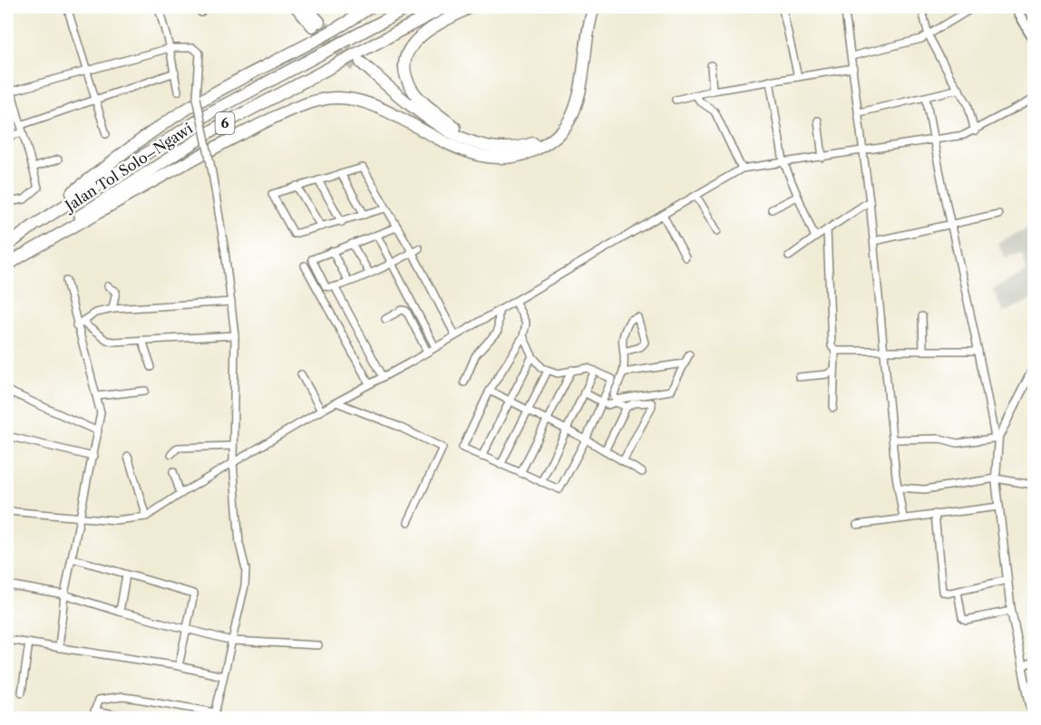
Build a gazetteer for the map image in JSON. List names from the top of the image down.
{
  "streets": {
    "highway": ["6", "Jalan Tol Solo–Ngawi"]
  }
}
